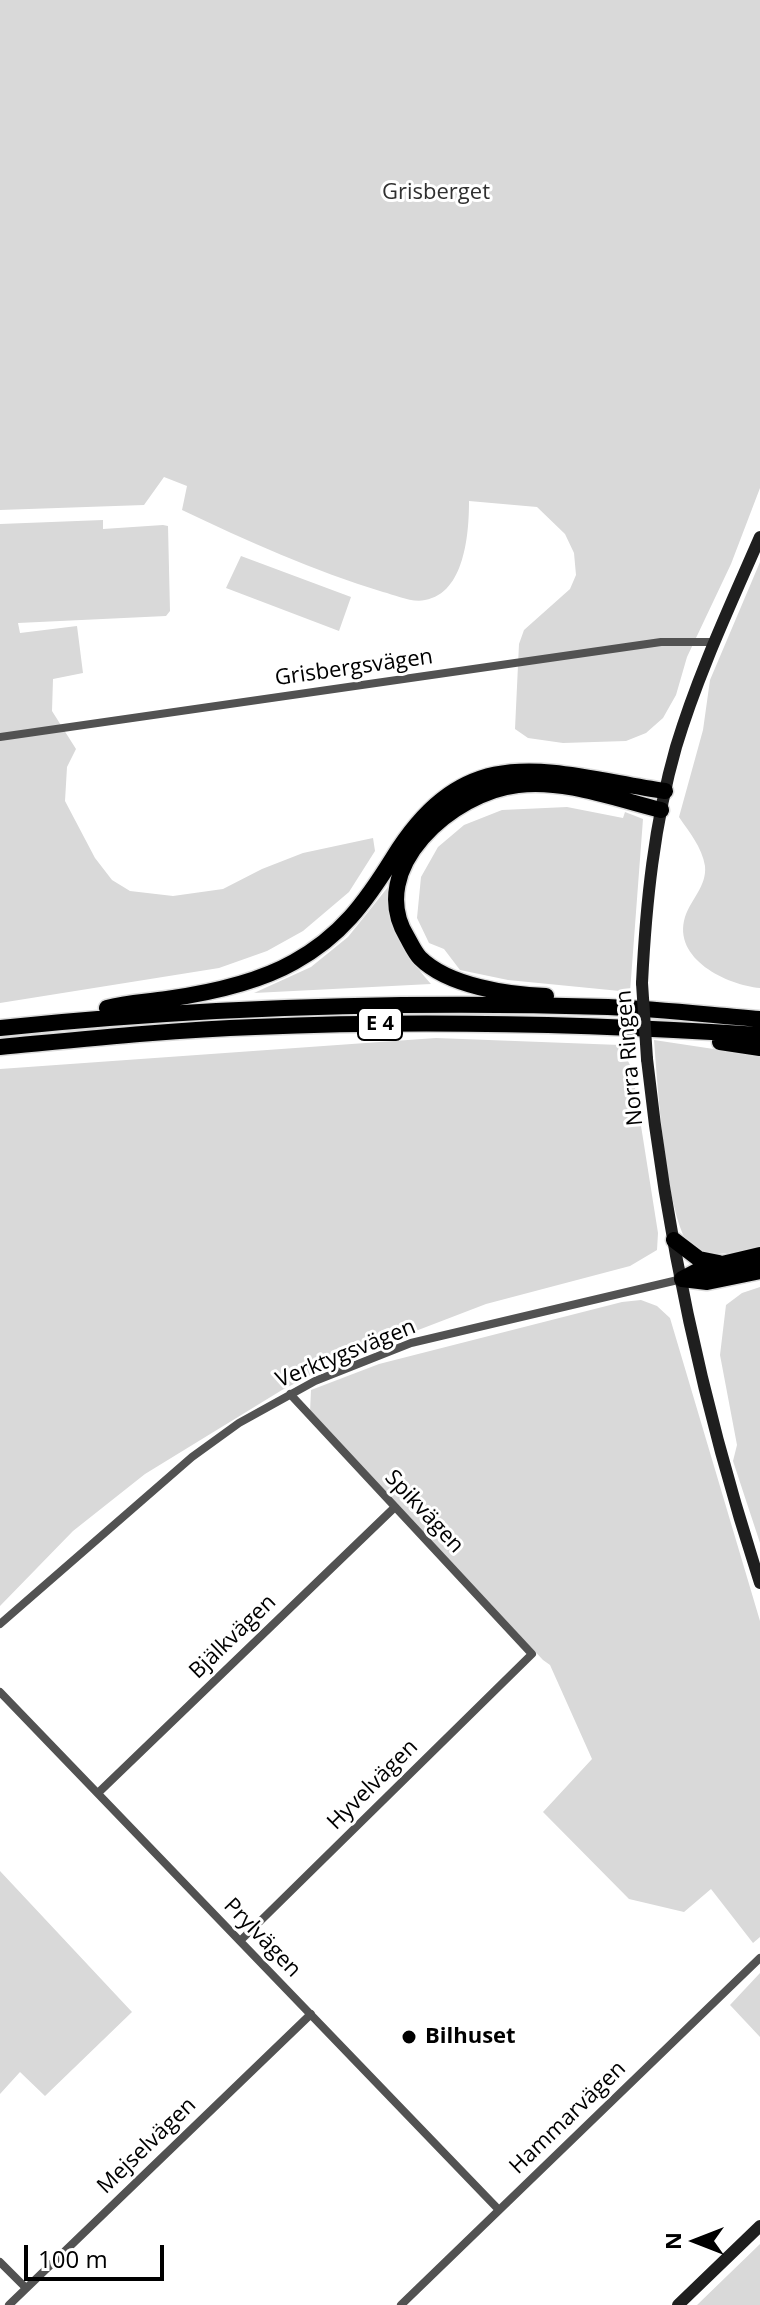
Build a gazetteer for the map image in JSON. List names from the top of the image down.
{
  "streets": {
    "highway": ["E 4"],
    "main road": ["Norra Ringen"],
    "street": [
      "Grisbergsvägen",
      "Verktygsvägen",
      "Spikvägen",
      "Bjälkvägen",
      "Hyvelvägen",
      "Prylvägen",
      "Hammarvägen",
      "Mejselvägen"
    ]
  },
  "crossings": [
    ["Grisbergsvägen", "Norra Ringen"],
    ["E 4", "Norra Ringen"],
    ["Norra Ringen", "Verktygsvägen"],
    ["Verktygsvägen", "Spikvägen"],
    ["Spikvägen", "Bjälkvägen"],
    ["Spikvägen", "Hyvelvägen"],
    ["Bjälkvägen", "Prylvägen"],
    ["Hyvelvägen", "Prylvägen"],
    ["Prylvägen", "Hammarvägen"],
    ["Prylvägen", "Mejselvägen"]
  ],
  "parks": ["Grisberget"],
  "places": ["Bilhuset"],
  "scale_bar": "100 m",
  "north": "left"
}
